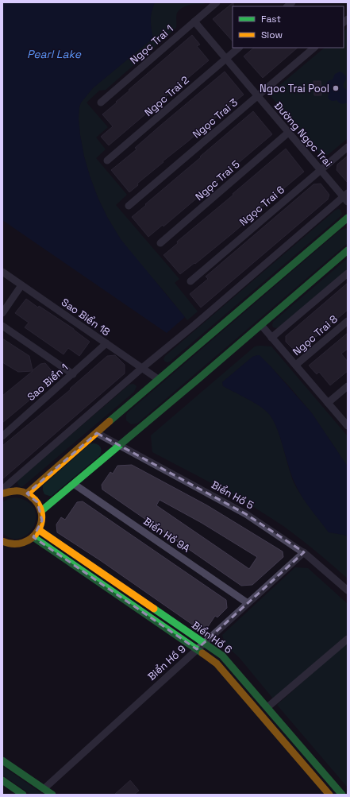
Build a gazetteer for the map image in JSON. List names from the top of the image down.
{
  "streets": {
    "main road": ["Biển Hồ 6"],
    "street": [
      "Ngọc Trai 1",
      "Ngọc Trai 2",
      "Ngọc Trai 3",
      "Đường Ngọc Trai",
      "Ngọc Trai 5",
      "Ngọc Trai 6",
      "Sao Biển 18",
      "Ngọc Trai 8",
      "Sao Biển 1",
      "Biển Hồ 5",
      "Biển Hồ 9A",
      "Biển Hồ 9"
    ]
  },
  "crossings": [
    ["Ngọc Trai 1", "Đường Ngọc Trai"],
    ["Ngọc Trai 2", "Đường Ngọc Trai"],
    ["Ngọc Trai 3", "Đường Ngọc Trai"],
    ["Đường Ngọc Trai", "Ngọc Trai 5"],
    ["Đường Ngọc Trai", "Ngọc Trai 6"],
    ["Sao Biển 18", "Sao Biển 1"],
    ["Biển Hồ 5", "Biển Hồ 9"],
    ["Biển Hồ 9A", "Biển Hồ 9"],
    ["Biển Hồ 6", "Biển Hồ 9"]
  ],
  "water": ["Pearl Lake"],
  "places": ["Ngoc Trai Pool"],
  "legend": ["Fast", "Slow"]
}
